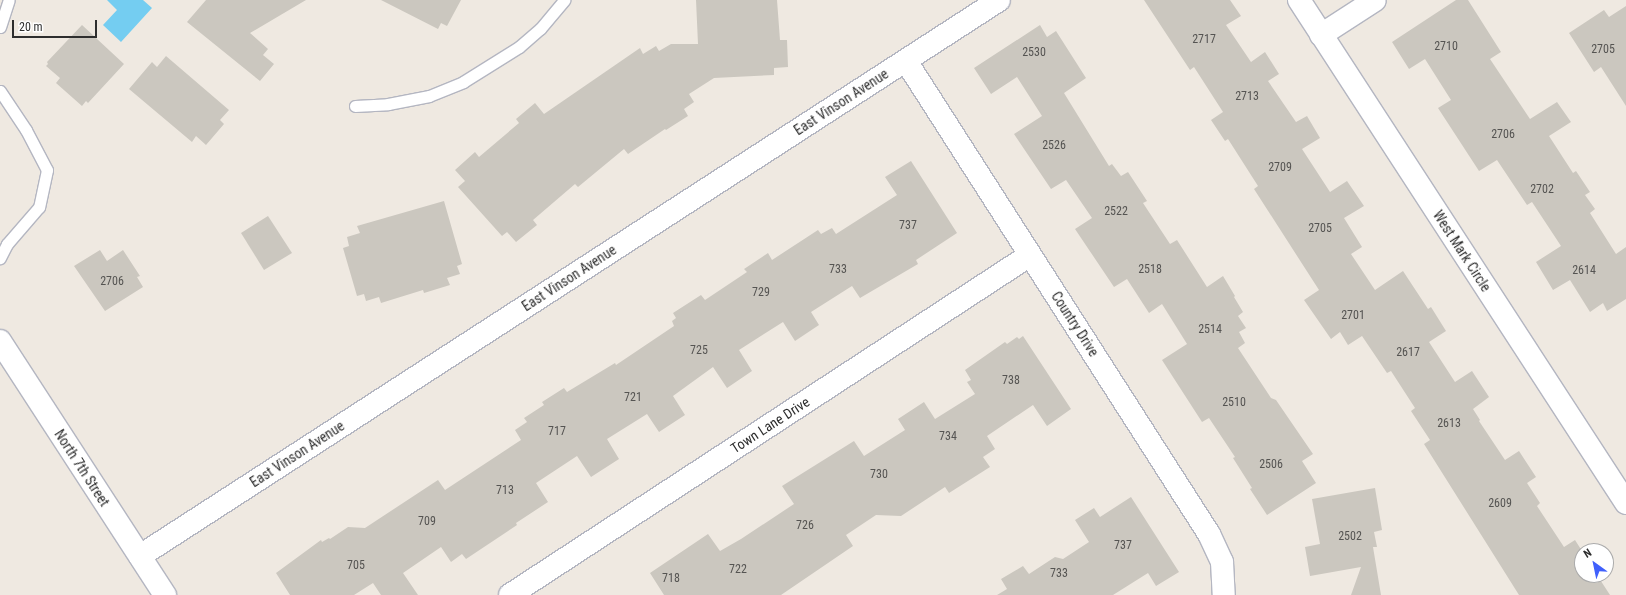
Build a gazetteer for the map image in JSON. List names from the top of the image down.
{
  "streets": {
    "street": [
      "East Vinson Avenue",
      "West Mark Circle",
      "Country Drive",
      "Town Lane Drive",
      "North 7th Street"
    ]
  },
  "crossings": [
    ["East Vinson Avenue", "Country Drive"],
    ["East Vinson Avenue", "North 7th Street"],
    ["Country Drive", "Town Lane Drive"]
  ],
  "house_numbers": [
    "2717",
    "2710",
    "2705",
    "2530",
    "2713",
    "2706",
    "2526",
    "2709",
    "2702",
    "2522",
    "737",
    "2705",
    "733",
    "2518",
    "2614",
    "2706",
    "729",
    "2701",
    "2514",
    "725",
    "2617",
    "738",
    "721",
    "2510",
    "2613",
    "717",
    "734",
    "2506",
    "730",
    "713",
    "2609",
    "709",
    "726",
    "2502",
    "737",
    "705",
    "722",
    "733",
    "718"
  ],
  "scale_bar": "20 m",
  "north": "top left"
}
